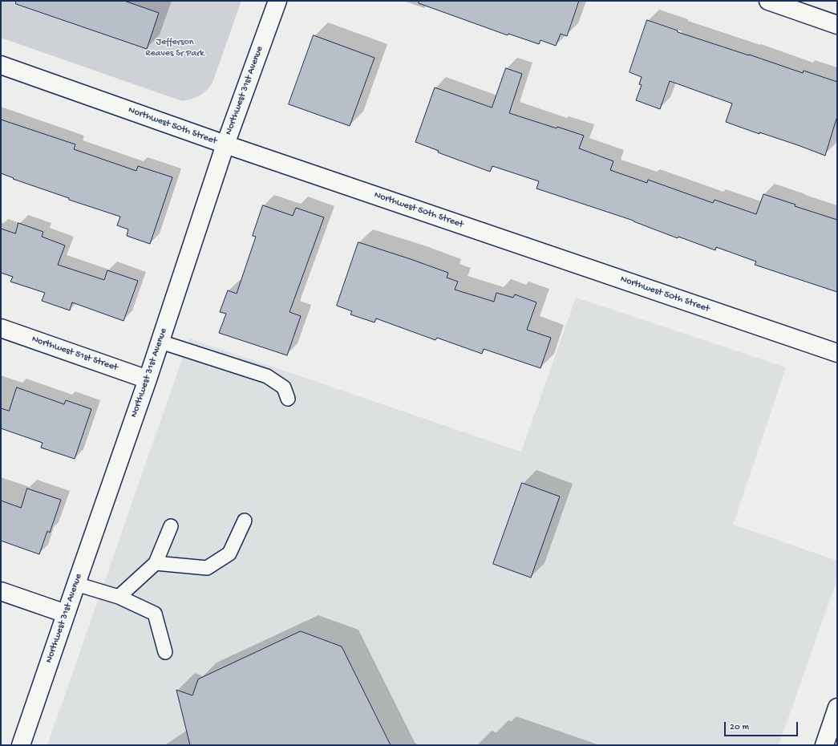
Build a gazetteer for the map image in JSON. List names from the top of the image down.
{
  "streets": {
    "street": ["Northwest 31st Avenue", "Northwest 50th Street", "Northwest 51st Street"]
  },
  "crossings": [
    ["Northwest 31st Avenue", "Northwest 50th Street"],
    ["Northwest 31st Avenue", "Northwest 51st Street"]
  ],
  "parks": ["Jefferson Reaves Sr Park"],
  "scale_bar": "20 m"
}
